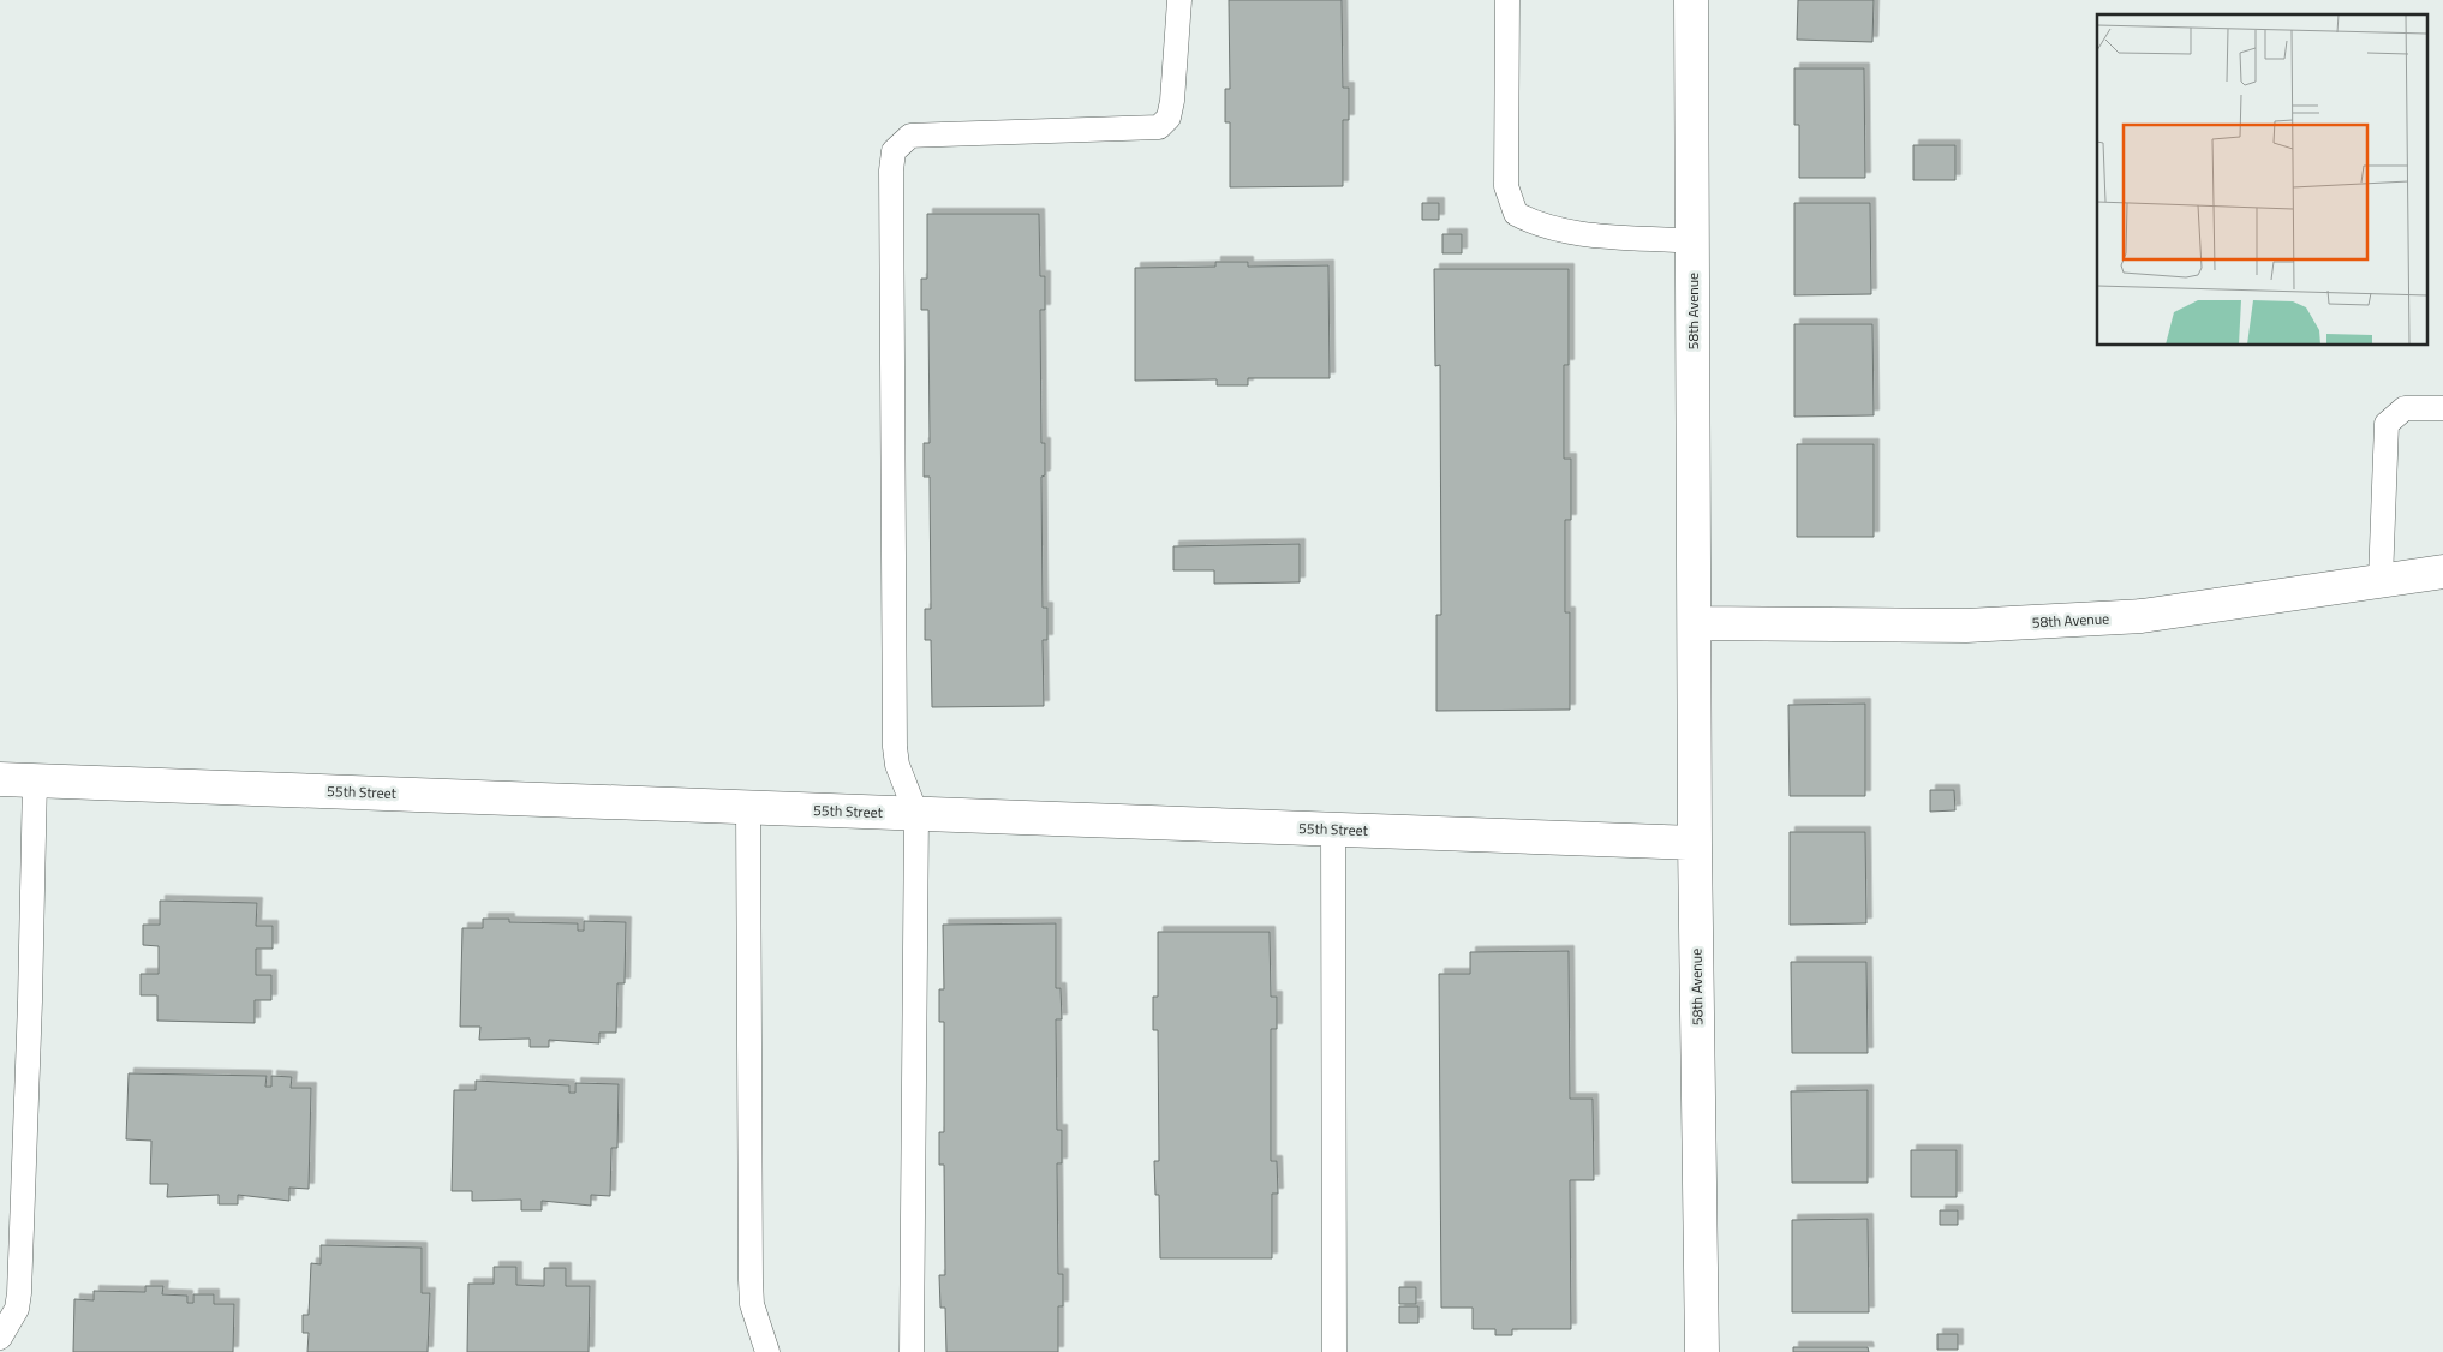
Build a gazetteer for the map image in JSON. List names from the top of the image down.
{
  "streets": {
    "street": ["58th Avenue", "55th Street"]
  },
  "crossings": [
    ["58th Avenue", "55th Street"]
  ]
}
